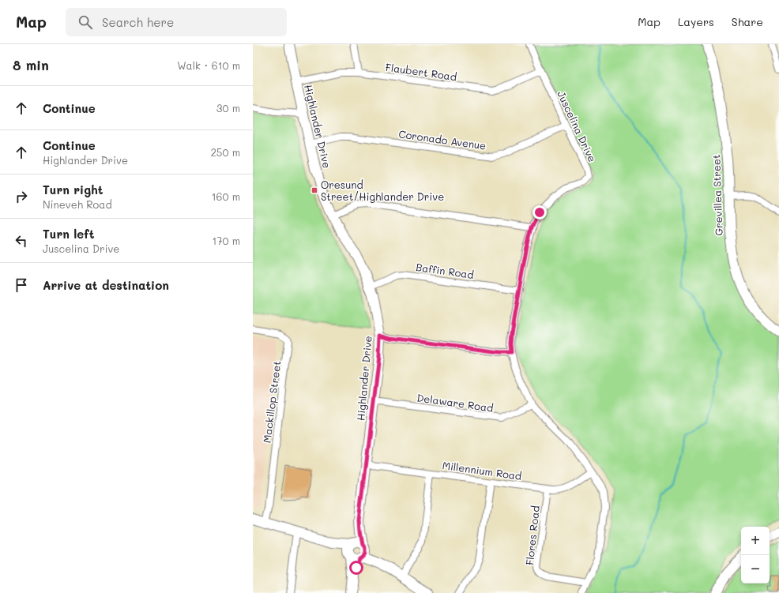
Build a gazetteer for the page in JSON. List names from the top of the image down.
{
  "streets": {
    "street": [
      "Flaubert Road",
      "Highlander Drive",
      "Juscelina Drive",
      "Coronado Avenue",
      "Grevillea Street",
      "Baffin Road",
      "Mackillop Street",
      "Delaware Road",
      "Millennium Road",
      "Flores Road"
    ]
  },
  "crossings": [
    ["Flaubert Road", "Highlander Drive"],
    ["Flaubert Road", "Juscelina Drive"],
    ["Highlander Drive", "Coronado Avenue"],
    ["Highlander Drive", "Baffin Road"],
    ["Highlander Drive", "Delaware Road"],
    ["Highlander Drive", "Millennium Road"],
    ["Juscelina Drive", "Coronado Avenue"],
    ["Juscelina Drive", "Baffin Road"],
    ["Juscelina Drive", "Delaware Road"],
    ["Juscelina Drive", "Millennium Road"],
    ["Juscelina Drive", "Flores Road"],
    ["Millennium Road", "Flores Road"]
  ],
  "places": {
    "transit": ["Oresund Street/Highlander Drive"]
  },
  "page": {
    "header": "Map",
    "search": "Search here",
    "nav": ["Map", "Layers", "Share"],
    "heading": ["8 min", "Walk · 610 m"],
    "list": [
      ["Continue", "30 m"],
      ["Continue", "Highlander Drive", "250 m"],
      ["Turn right", "Nineveh Road", "160 m"],
      ["Turn left", "Juscelina Drive", "170 m"],
      "Arrive at destination"
    ],
    "map_buttons": ["+", "−"]
  }
}
